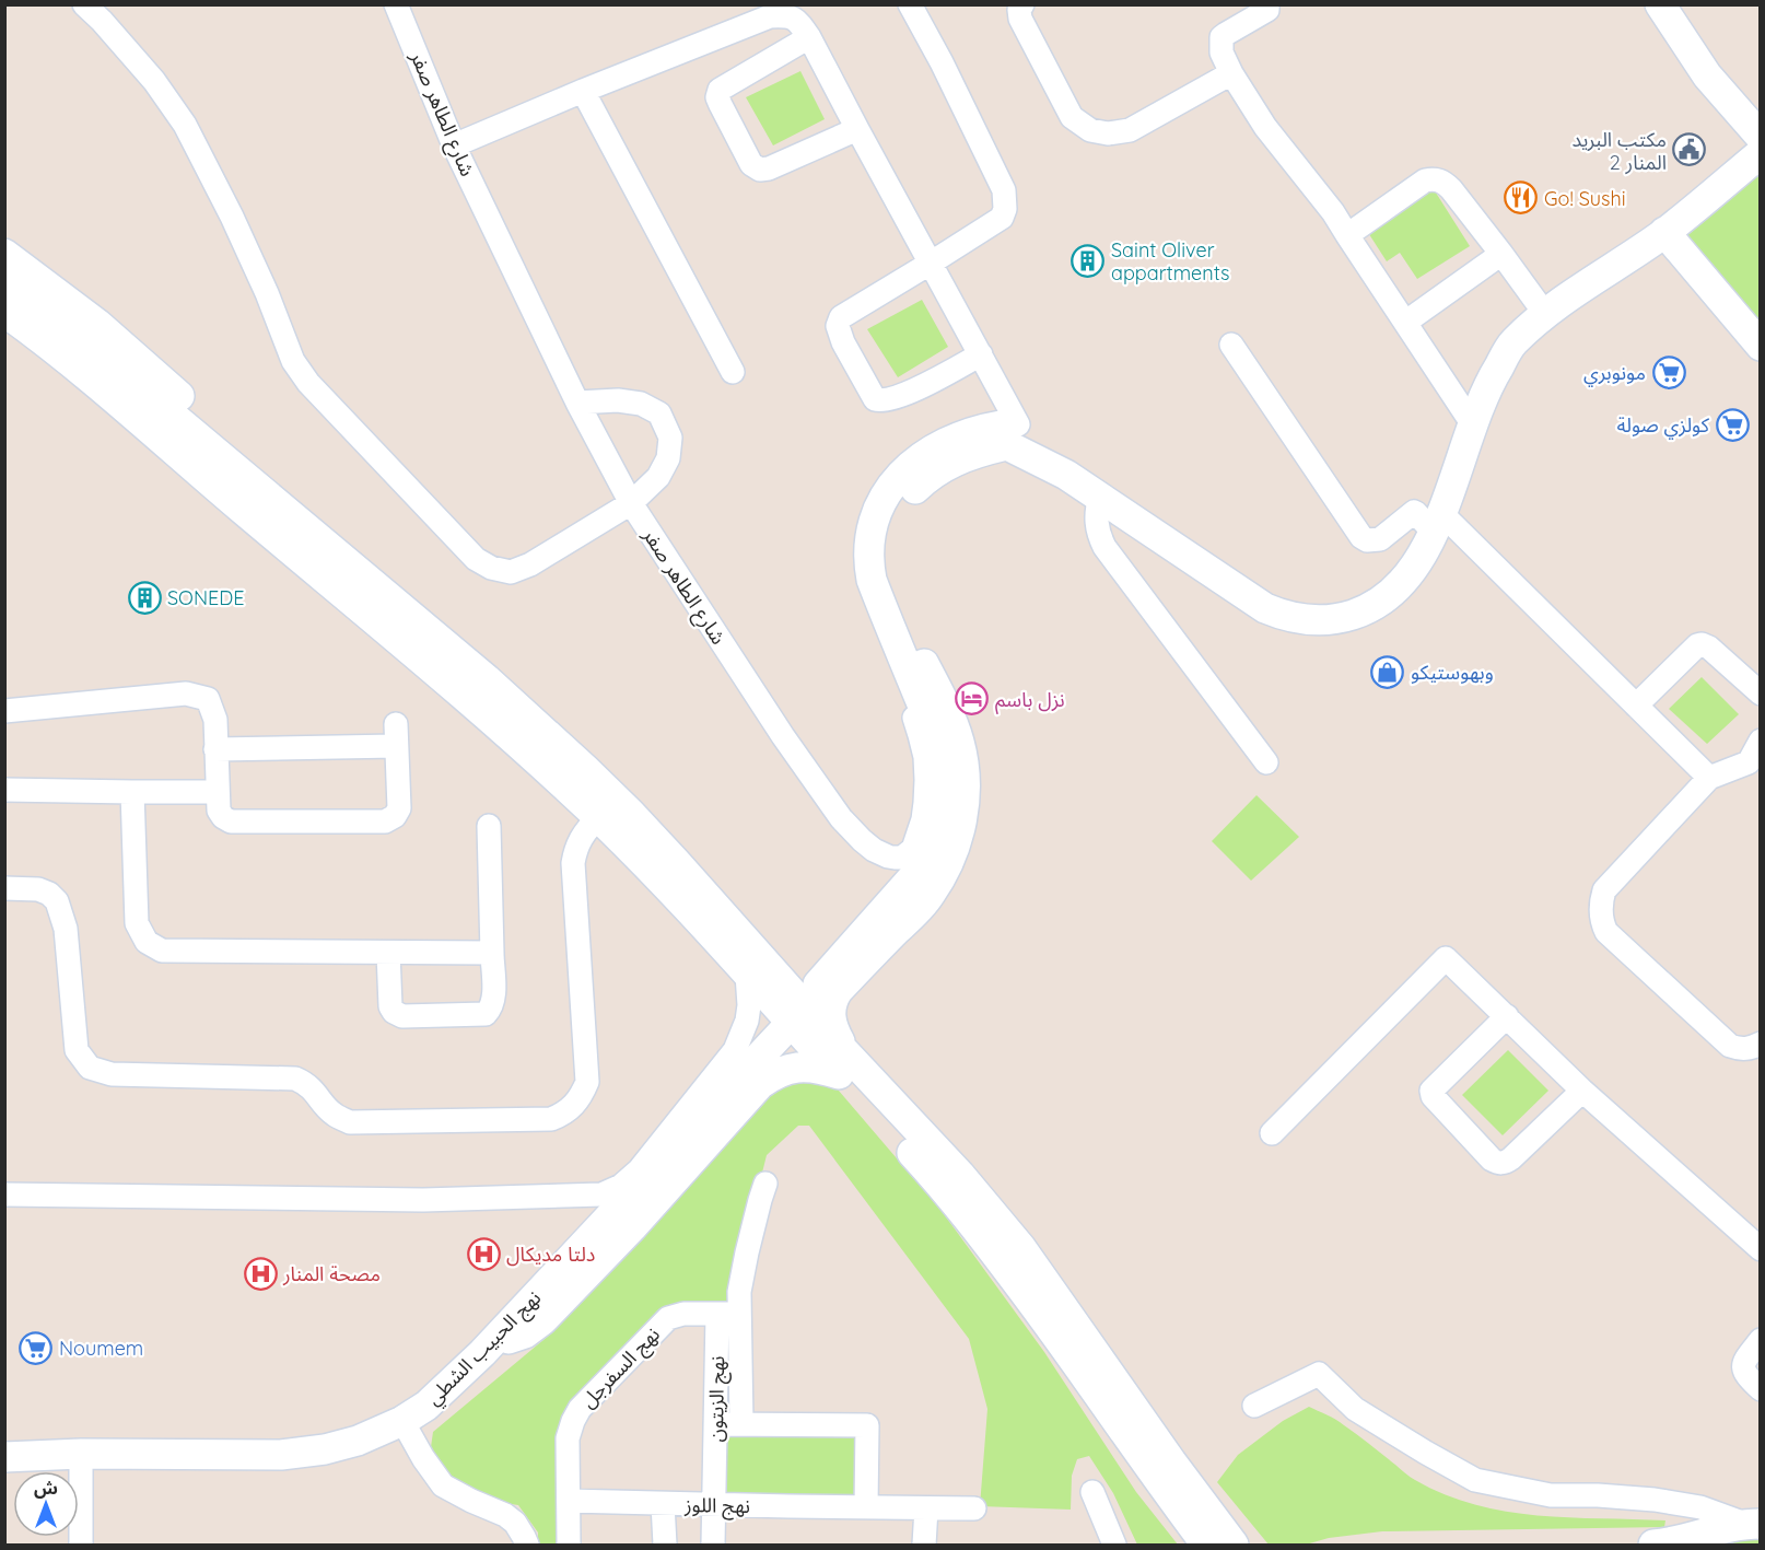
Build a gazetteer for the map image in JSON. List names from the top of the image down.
{
  "streets": {
    "street": [
      "شارع الطاهر صفر",
      "نهج الحبيب الشطي",
      "نهج السفرجل",
      "نهج الزيتون",
      "نهج اللوز"
    ]
  },
  "crossings": [
    ["نهج السفرجل", "نهج الزيتون"],
    ["نهج السفرجل", "نهج اللوز"],
    ["نهج الزيتون", "نهج اللوز"]
  ],
  "places": {
    "public building": ["مكتب البريد المنار 2"],
    "restaurant": ["Go! Sushi"],
    "building": ["Saint Oliver appartments", "SONEDE"],
    "supermarket": ["مونوبري", "كولزي صولة", "Noumem"],
    "shop": ["وبهوستيكو"],
    "hotel": ["نزل باسم"],
    "hospital": ["دلتا مديكال", "مصحة المنار"]
  },
  "north": "top"
}
